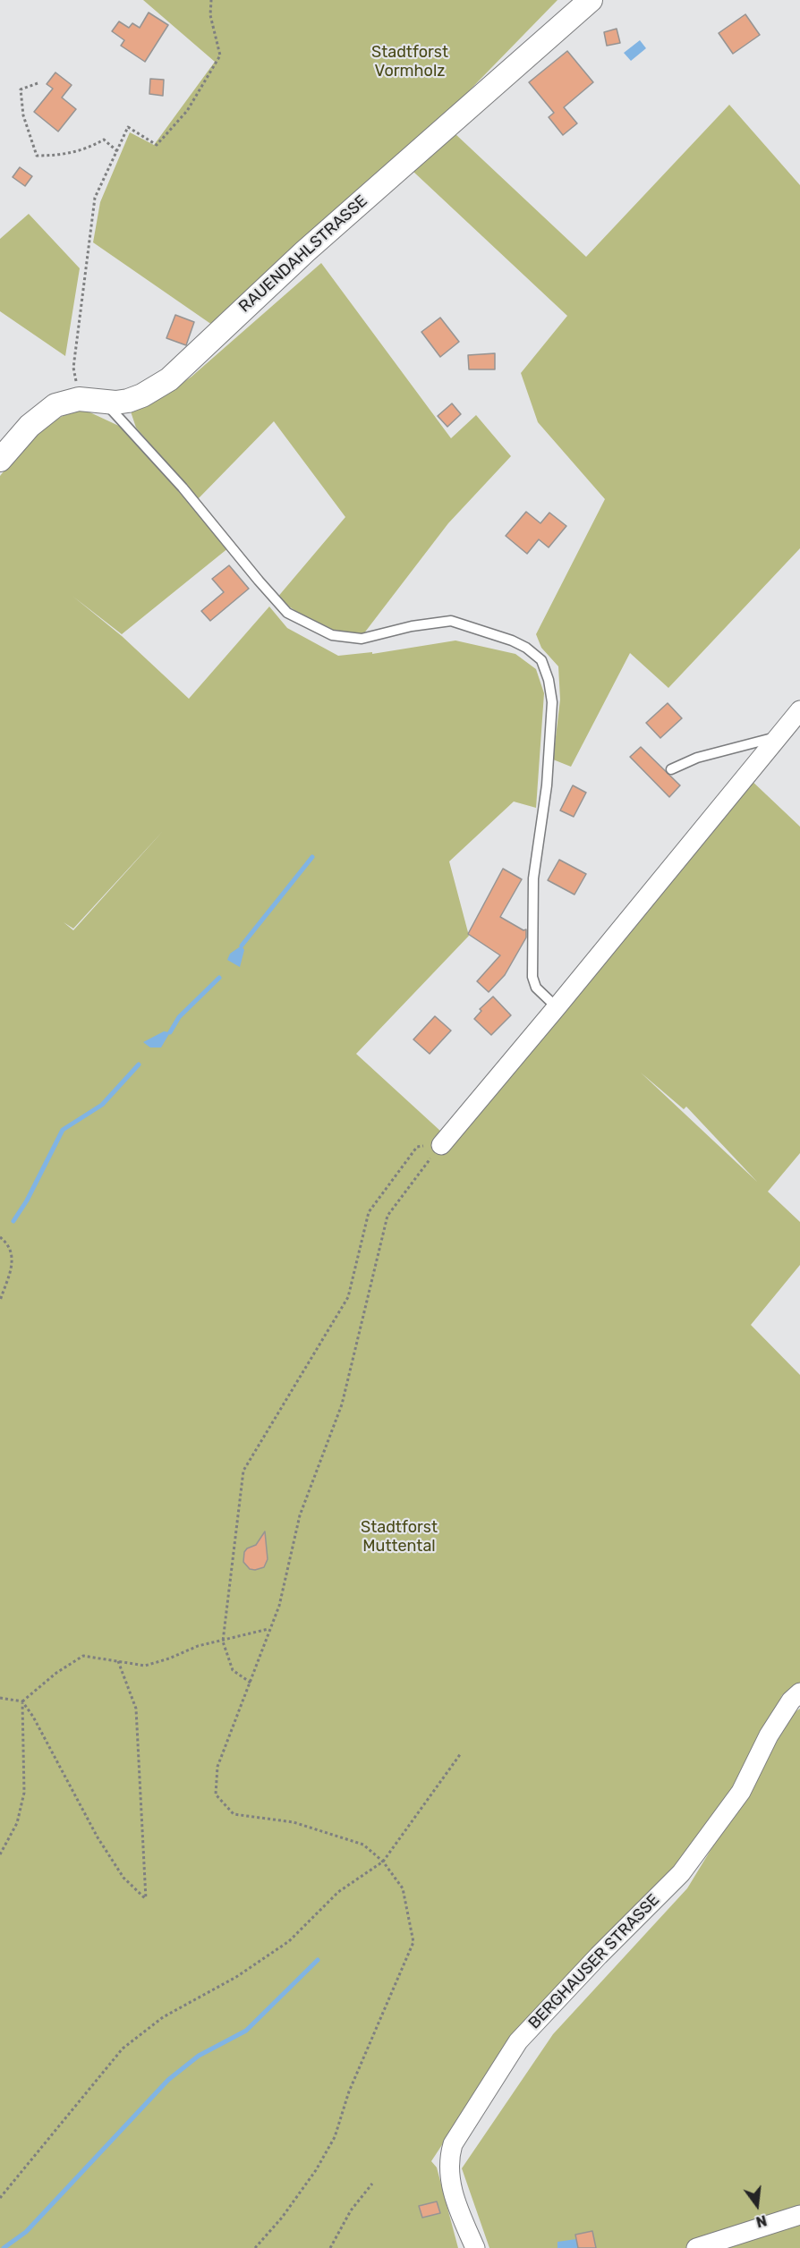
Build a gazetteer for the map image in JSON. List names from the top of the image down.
{
  "streets": {
    "street": ["RAUENDAHLSTRASSE", "BERGHAUSER STRASSE"]
  },
  "parks": ["Stadtforst Vormholz", "Stadtforst Muttental"],
  "north": "bottom"
}
